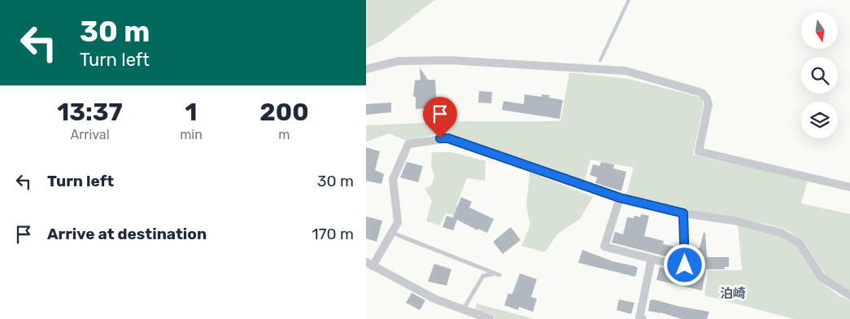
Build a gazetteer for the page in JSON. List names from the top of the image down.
{
  "districts": ["泊崎"],
  "north": "bottom",
  "page": {
    "turn": ["30 m", "Turn left"],
    "eta": [
      "13:37",
      "Arrival",
      "1",
      "min",
      "200",
      "m"
    ],
    "list": [
      {
        "name": "Turn left",
        "value": "30 m"
      },
      {
        "name": "Arrive at destination",
        "value": "170 m"
      }
    ]
  }
}
